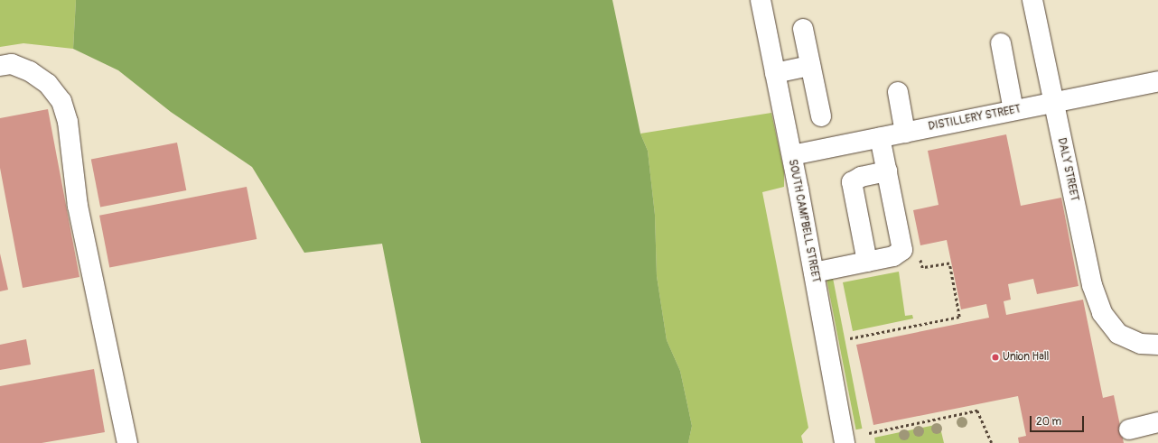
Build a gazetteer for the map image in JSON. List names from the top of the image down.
{
  "streets": {
    "street": ["DISTILLERY STREET", "DALY STREET", "SOUTH CAMPBELL STREET"]
  },
  "crossings": [
    ["DISTILLERY STREET", "DALY STREET"],
    ["DISTILLERY STREET", "SOUTH CAMPBELL STREET"]
  ],
  "places": ["Union Hall"],
  "scale_bar": "20 m"
}
